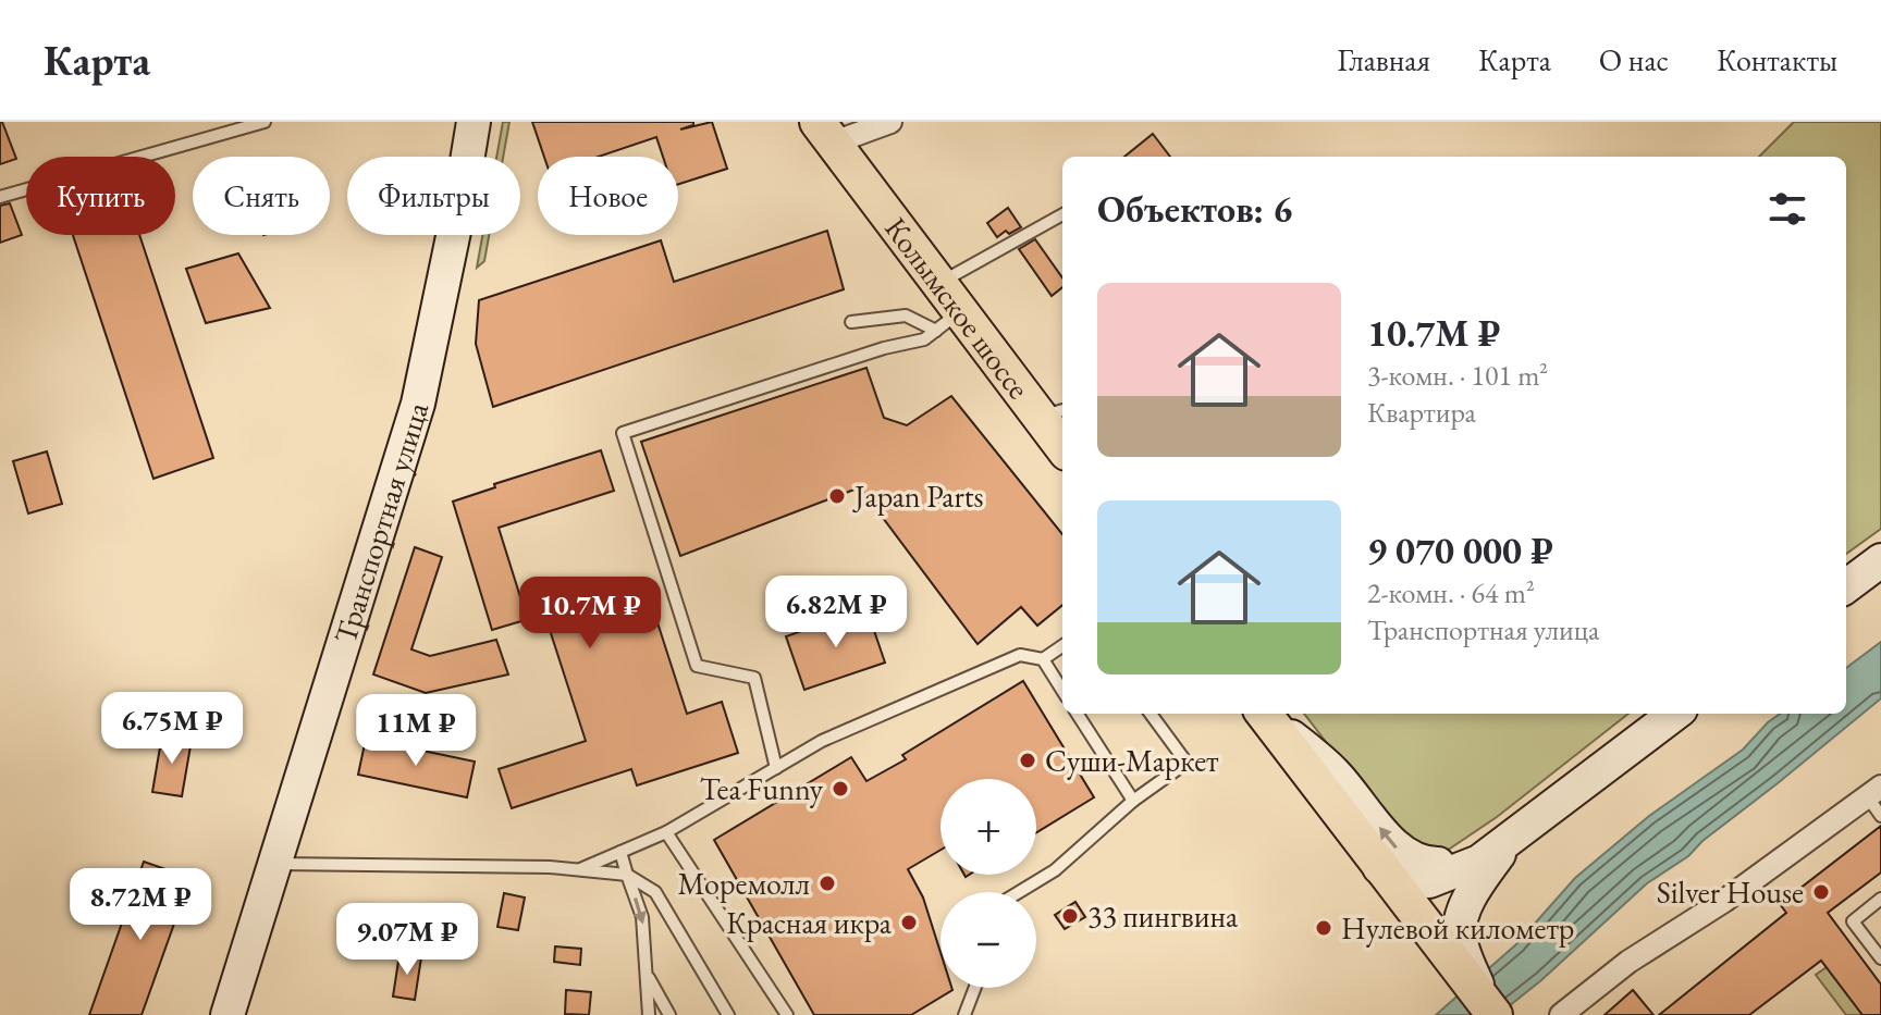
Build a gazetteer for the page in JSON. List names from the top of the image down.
{
  "streets": {
    "main road": ["Колымское шоссе", "Транспортная улица"]
  },
  "places": [
    "Japan Parts",
    "Суши-Маркет",
    "Tea Funny",
    "Моремолл",
    "Silver House",
    "33 пингвина",
    "Красная икра",
    "Нулевой километр"
  ],
  "page": {
    "header": "Карта",
    "nav": [
      "Главная",
      "Карта",
      "О нас",
      "Контакты"
    ],
    "chip": [
      "Купить",
      "Снять",
      "Фильтры",
      "Новое"
    ],
    "heading": "Объектов: 6",
    "list": [
      {
        "name": "10.7M ₽",
        "note": "3-комн. · 101 m² · Квартира"
      },
      {
        "name": "9 070 000 ₽",
        "note": "2-комн. · 64 m² · Транспортная улица"
      }
    ],
    "price": [
      "6.82M ₽",
      "10.7M ₽",
      "6.75M ₽",
      "11M ₽",
      "8.72M ₽",
      "9.07M ₽"
    ],
    "map_buttons": ["+", "−"]
  }
}
